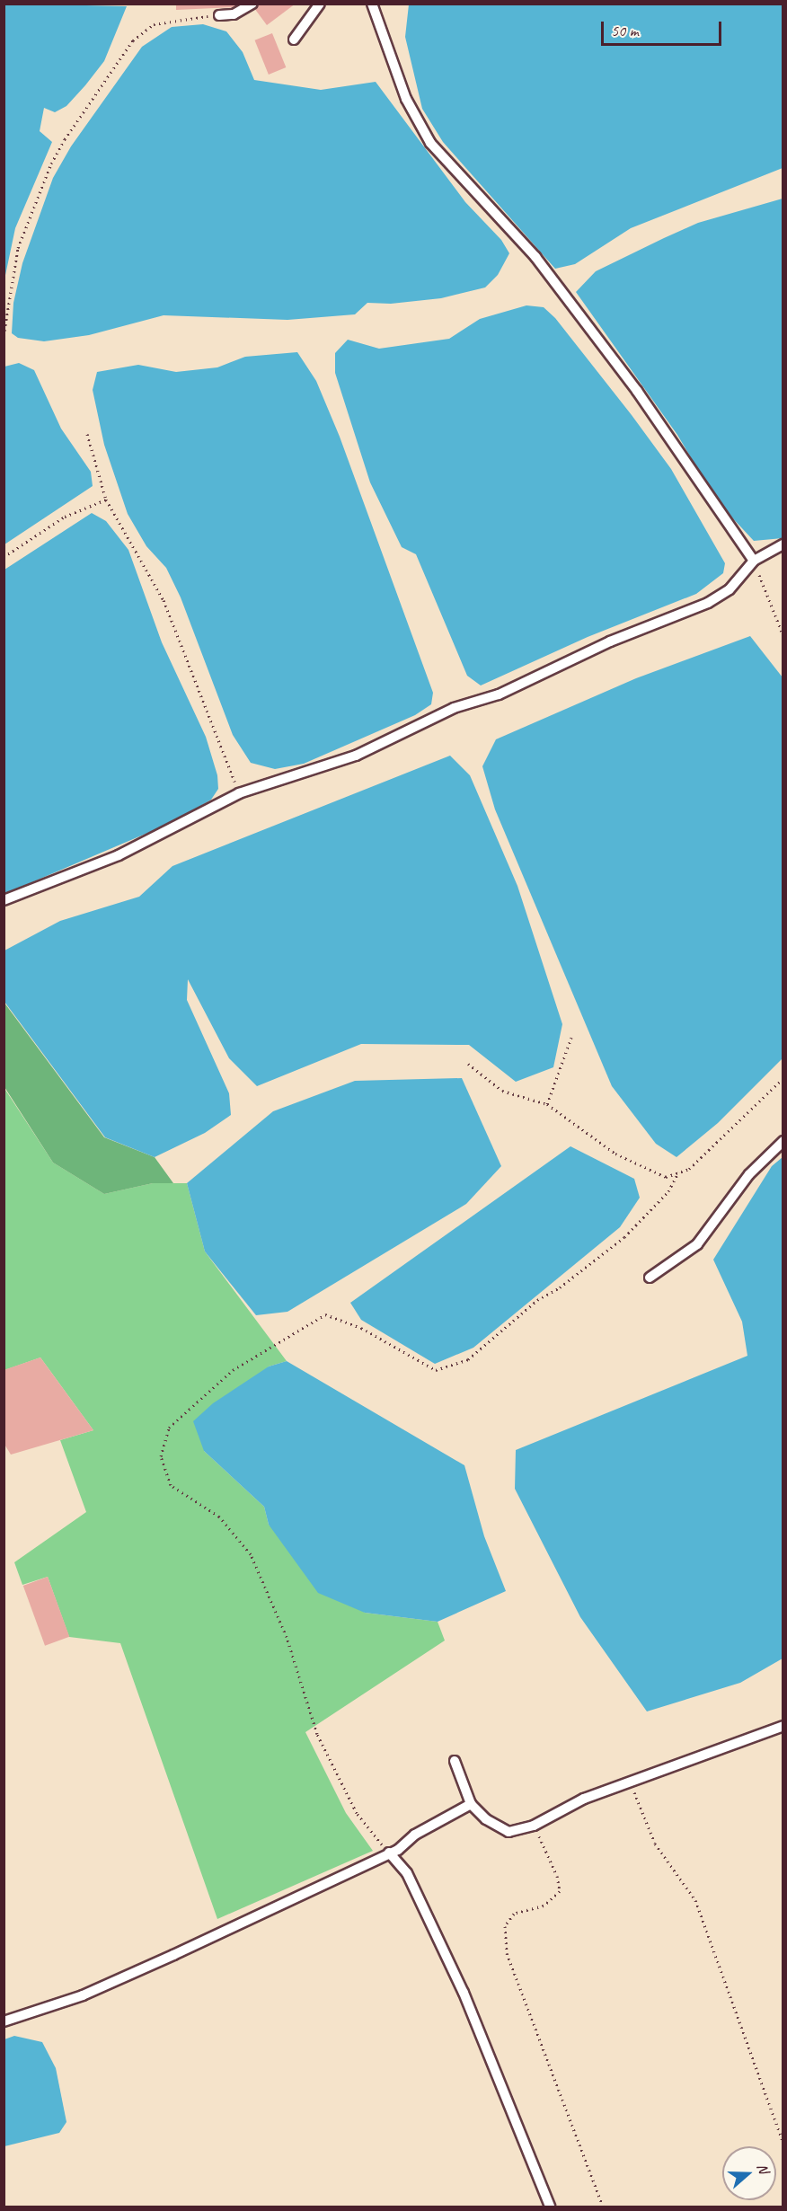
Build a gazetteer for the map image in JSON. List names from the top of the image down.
{
  "scale_bar": "50 m",
  "north": "right"
}
